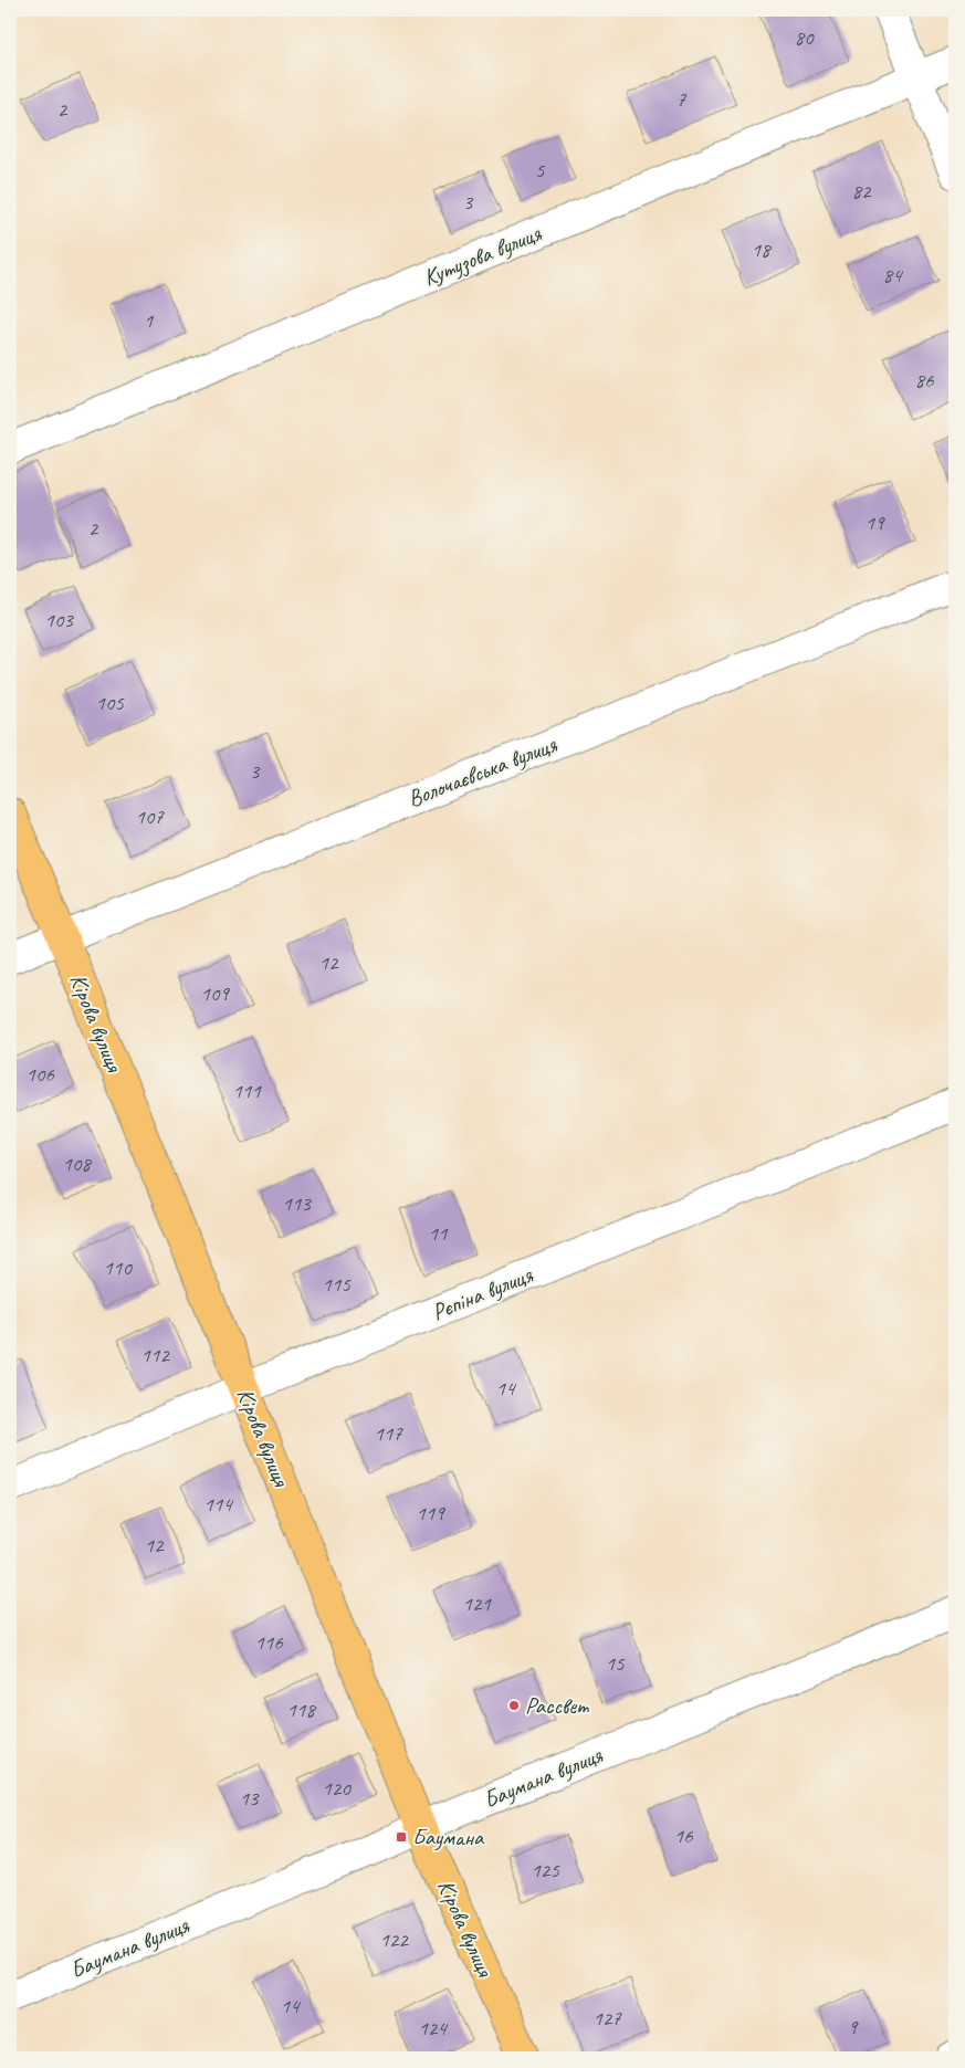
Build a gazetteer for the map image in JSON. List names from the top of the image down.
{
  "streets": {
    "main road": ["Кірова вулиця"],
    "street": [
      "Кутузова вулиця",
      "Волочаєвська вулиця",
      "Рєпіна вулиця",
      "Баумана вулиця"
    ]
  },
  "crossings": [
    ["Волочаєвська вулиця", "Кірова вулиця"],
    ["Кірова вулиця", "Рєпіна вулиця"],
    ["Кірова вулиця", "Баумана вулиця"]
  ],
  "places": {
    "other": ["Рассвет"],
    "transit": ["Баумана"]
  },
  "house_numbers": [
    "80",
    "7",
    "2",
    "5",
    "82",
    "3",
    "18",
    "84",
    "1",
    "86",
    "19",
    "2",
    "103",
    "105",
    "3",
    "107",
    "12",
    "109",
    "106",
    "111",
    "108",
    "113",
    "11",
    "110",
    "115",
    "112",
    "14",
    "117",
    "114",
    "119",
    "12",
    "121",
    "116",
    "15",
    "118",
    "120",
    "13",
    "16",
    "125",
    "122",
    "14",
    "127",
    "9",
    "124"
  ]
}
